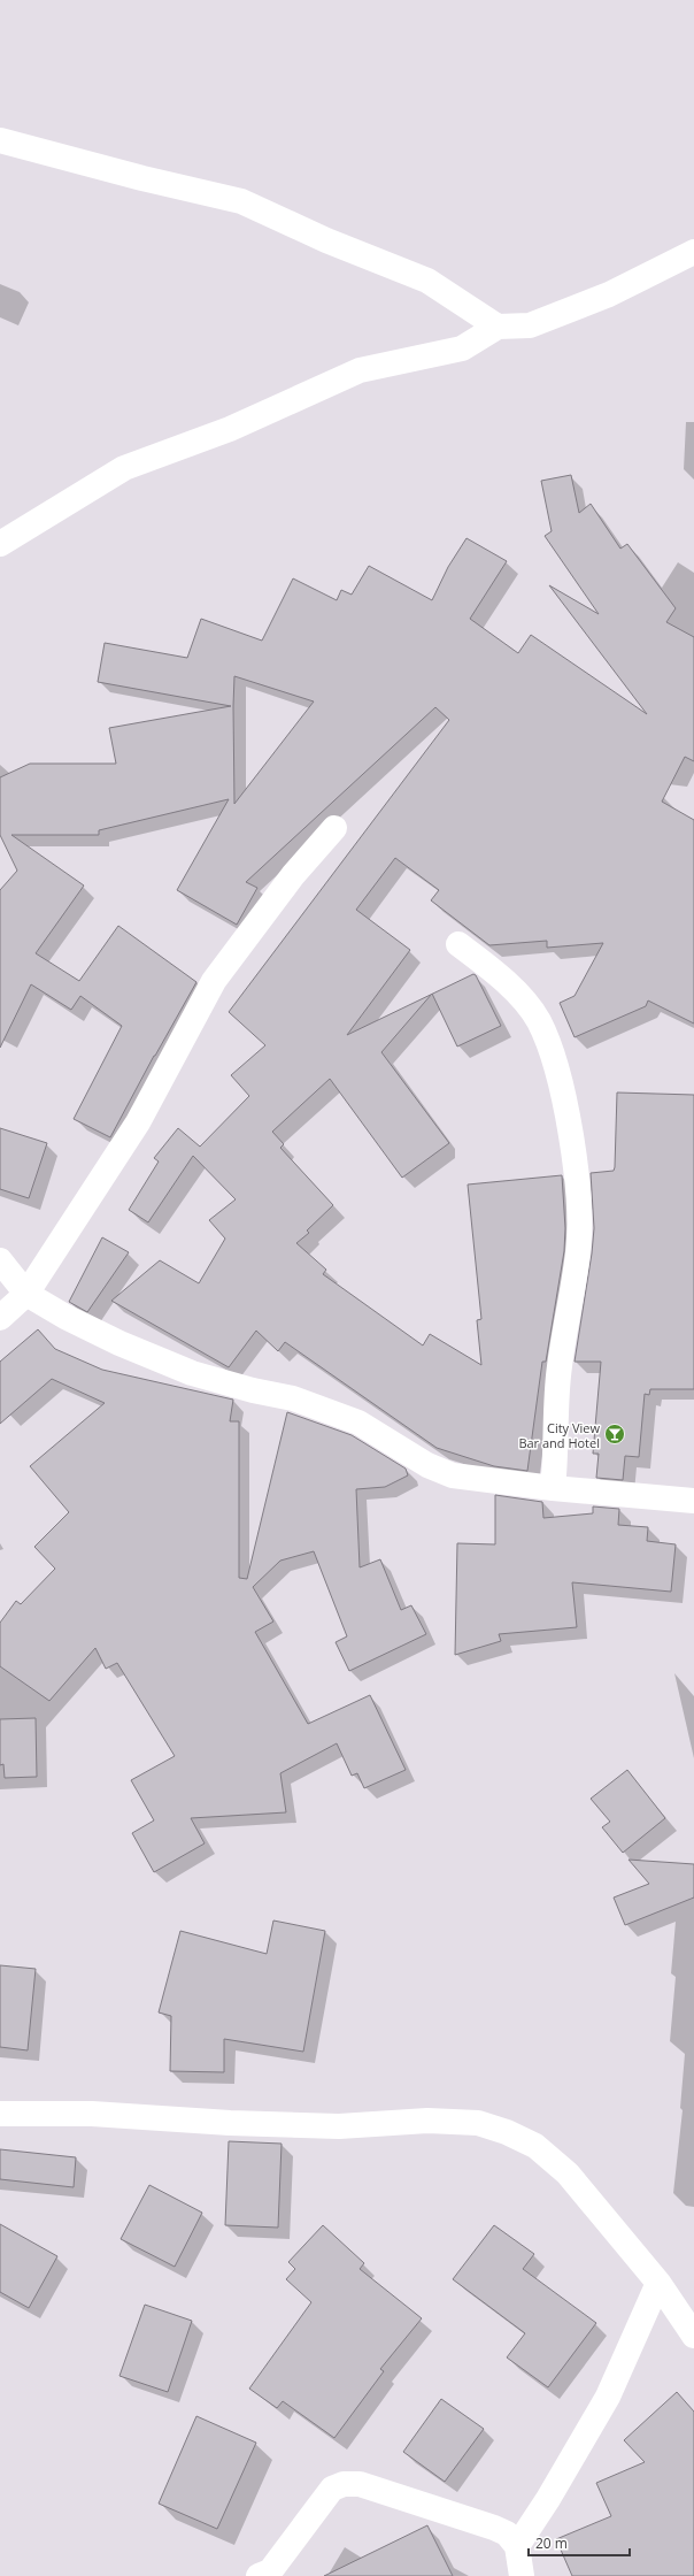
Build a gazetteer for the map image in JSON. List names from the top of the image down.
{
  "places": {
    "bar": ["City View Bar and Hotel"]
  },
  "scale_bar": "20 m"
}
